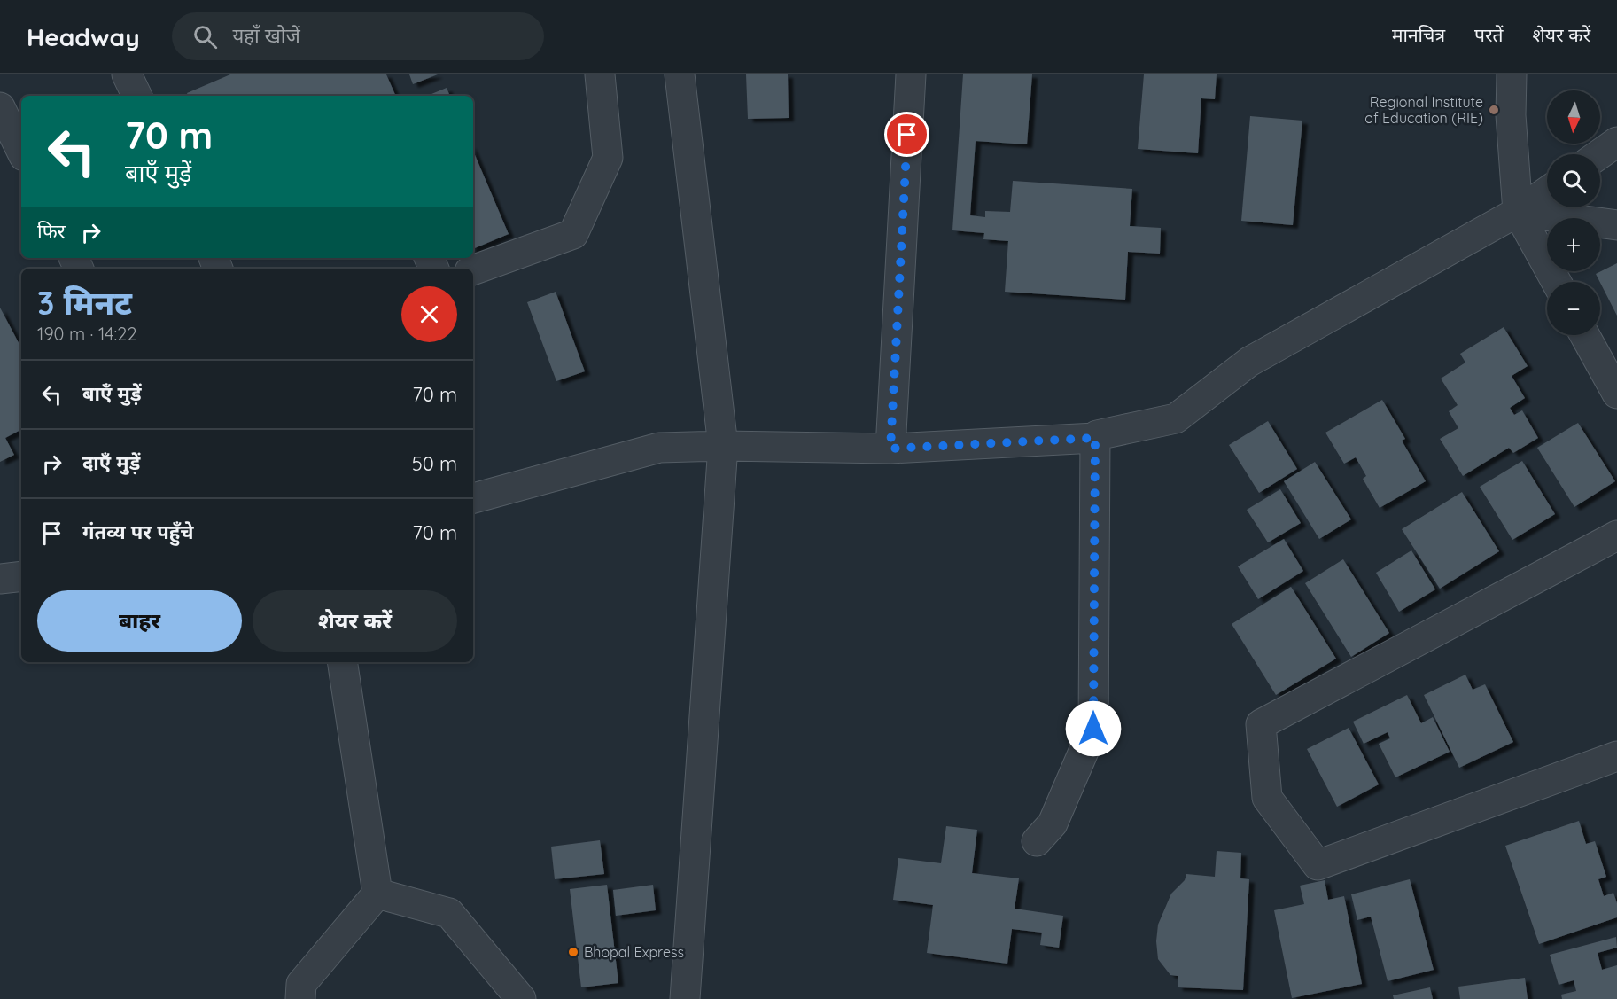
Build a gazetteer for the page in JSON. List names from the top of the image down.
{
  "places": ["Regional Institute of Education (RIE)", "Bhopal Express"],
  "north": "bottom",
  "page": {
    "header": "Headway",
    "search": "यहाँ खोजें",
    "nav": ["मानचित्र", "परतें", "शेयर करें"],
    "map_buttons": ["+", "−"],
    "turn": ["70 m", "बाएँ मुड़ें"],
    "then": "फिर",
    "heading": ["3 मिनट", "190 m · 14:22"],
    "list": [
      {
        "name": "बाएँ मुड़ें",
        "value": "70 m"
      },
      {
        "name": "दाएँ मुड़ें",
        "value": "50 m"
      },
      {
        "name": "गंतव्य पर पहुँचे",
        "value": "70 m"
      }
    ],
    "buttons": ["बाहर", "शेयर करें"]
  }
}
